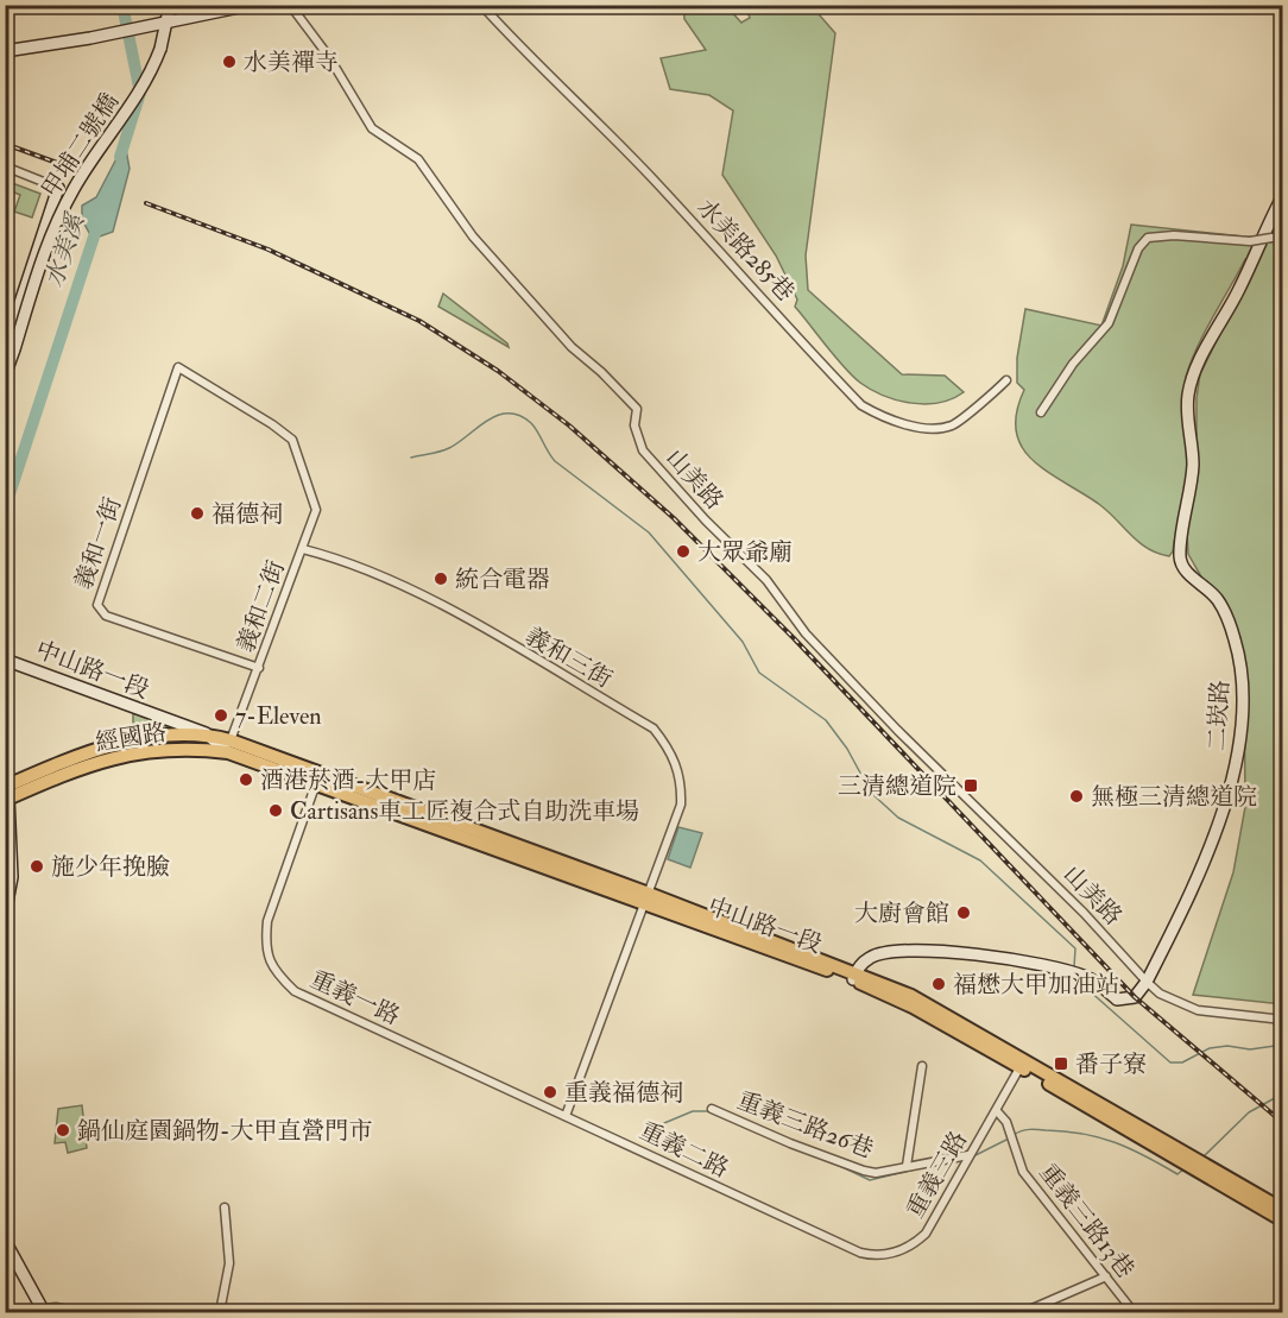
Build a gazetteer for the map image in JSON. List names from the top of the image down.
{
  "streets": {
    "main road": ["中山路一段", "經國路"],
    "street": [
      "甲埔二號橋",
      "水美路285巷",
      "山美路",
      "義和一街",
      "義和二街",
      "義和三街",
      "二崁路",
      "重義一路",
      "重義三路26巷",
      "重義二路",
      "重義三路",
      "重義三路13巷"
    ]
  },
  "crossings": [
    ["山美路", "二崁路"],
    ["義和一街", "義和二街"],
    ["義和二街", "義和三街"],
    ["義和二街", "中山路一段"],
    ["義和二街", "經國路"],
    ["義和三街", "中山路一段"],
    ["中山路一段", "經國路"],
    ["中山路一段", "重義一路"],
    ["中山路一段", "重義三路"],
    ["重義一路", "重義二路"],
    ["重義三路26巷", "重義三路"],
    ["重義二路", "重義三路"],
    ["重義三路", "重義三路13巷"]
  ],
  "water": ["水美溪"],
  "places": {
    "other": [
      "水美禪寺",
      "福德祠",
      "大眾爺廟",
      "統合電器",
      "7-Eleven",
      "酒港菸酒-大甲店",
      "無極三清總道院",
      "Cartisans車工匠複合式自助洗車場",
      "施少年挽臉",
      "大廚會館",
      "福懋大甲加油站",
      "重義福德祠",
      "鍋仙庭園鍋物-大甲直營門市"
    ],
    "transit": ["三清總道院", "番子寮"]
  }
}
